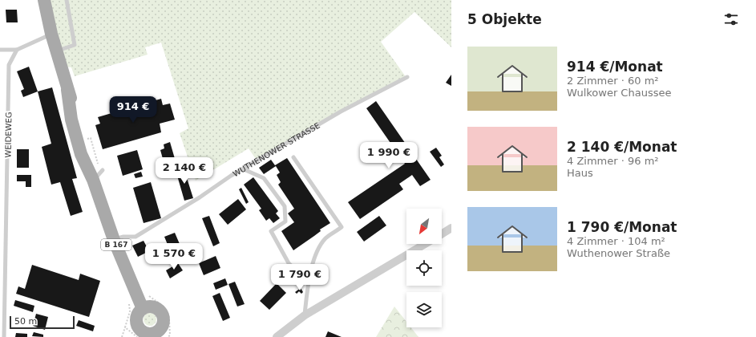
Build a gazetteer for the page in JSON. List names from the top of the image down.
{
  "streets": {
    "main road": ["B 167"],
    "lane": ["WEIDEWEG", "WUTHENOWER STRASSE"]
  },
  "crossings": [
    ["WUTHENOWER STRASSE", "B 167"]
  ],
  "scale_bar": "50 m",
  "north": "bottom left",
  "page": {
    "heading": "5 Objekte",
    "list": [
      {
        "name": "914 €/Monat",
        "note": "2 Zimmer · 60 m² · Wulkower Chaussee"
      },
      {
        "name": "2 140 €/Monat",
        "note": "4 Zimmer · 96 m² · Haus"
      },
      {
        "name": "1 790 €/Monat",
        "note": "4 Zimmer · 104 m² · Wuthenower Straße"
      }
    ],
    "price": [
      "914 €",
      "1 990 €",
      "2 140 €",
      "1 570 €",
      "1 790 €"
    ],
    "scale": "50 m"
  }
}
